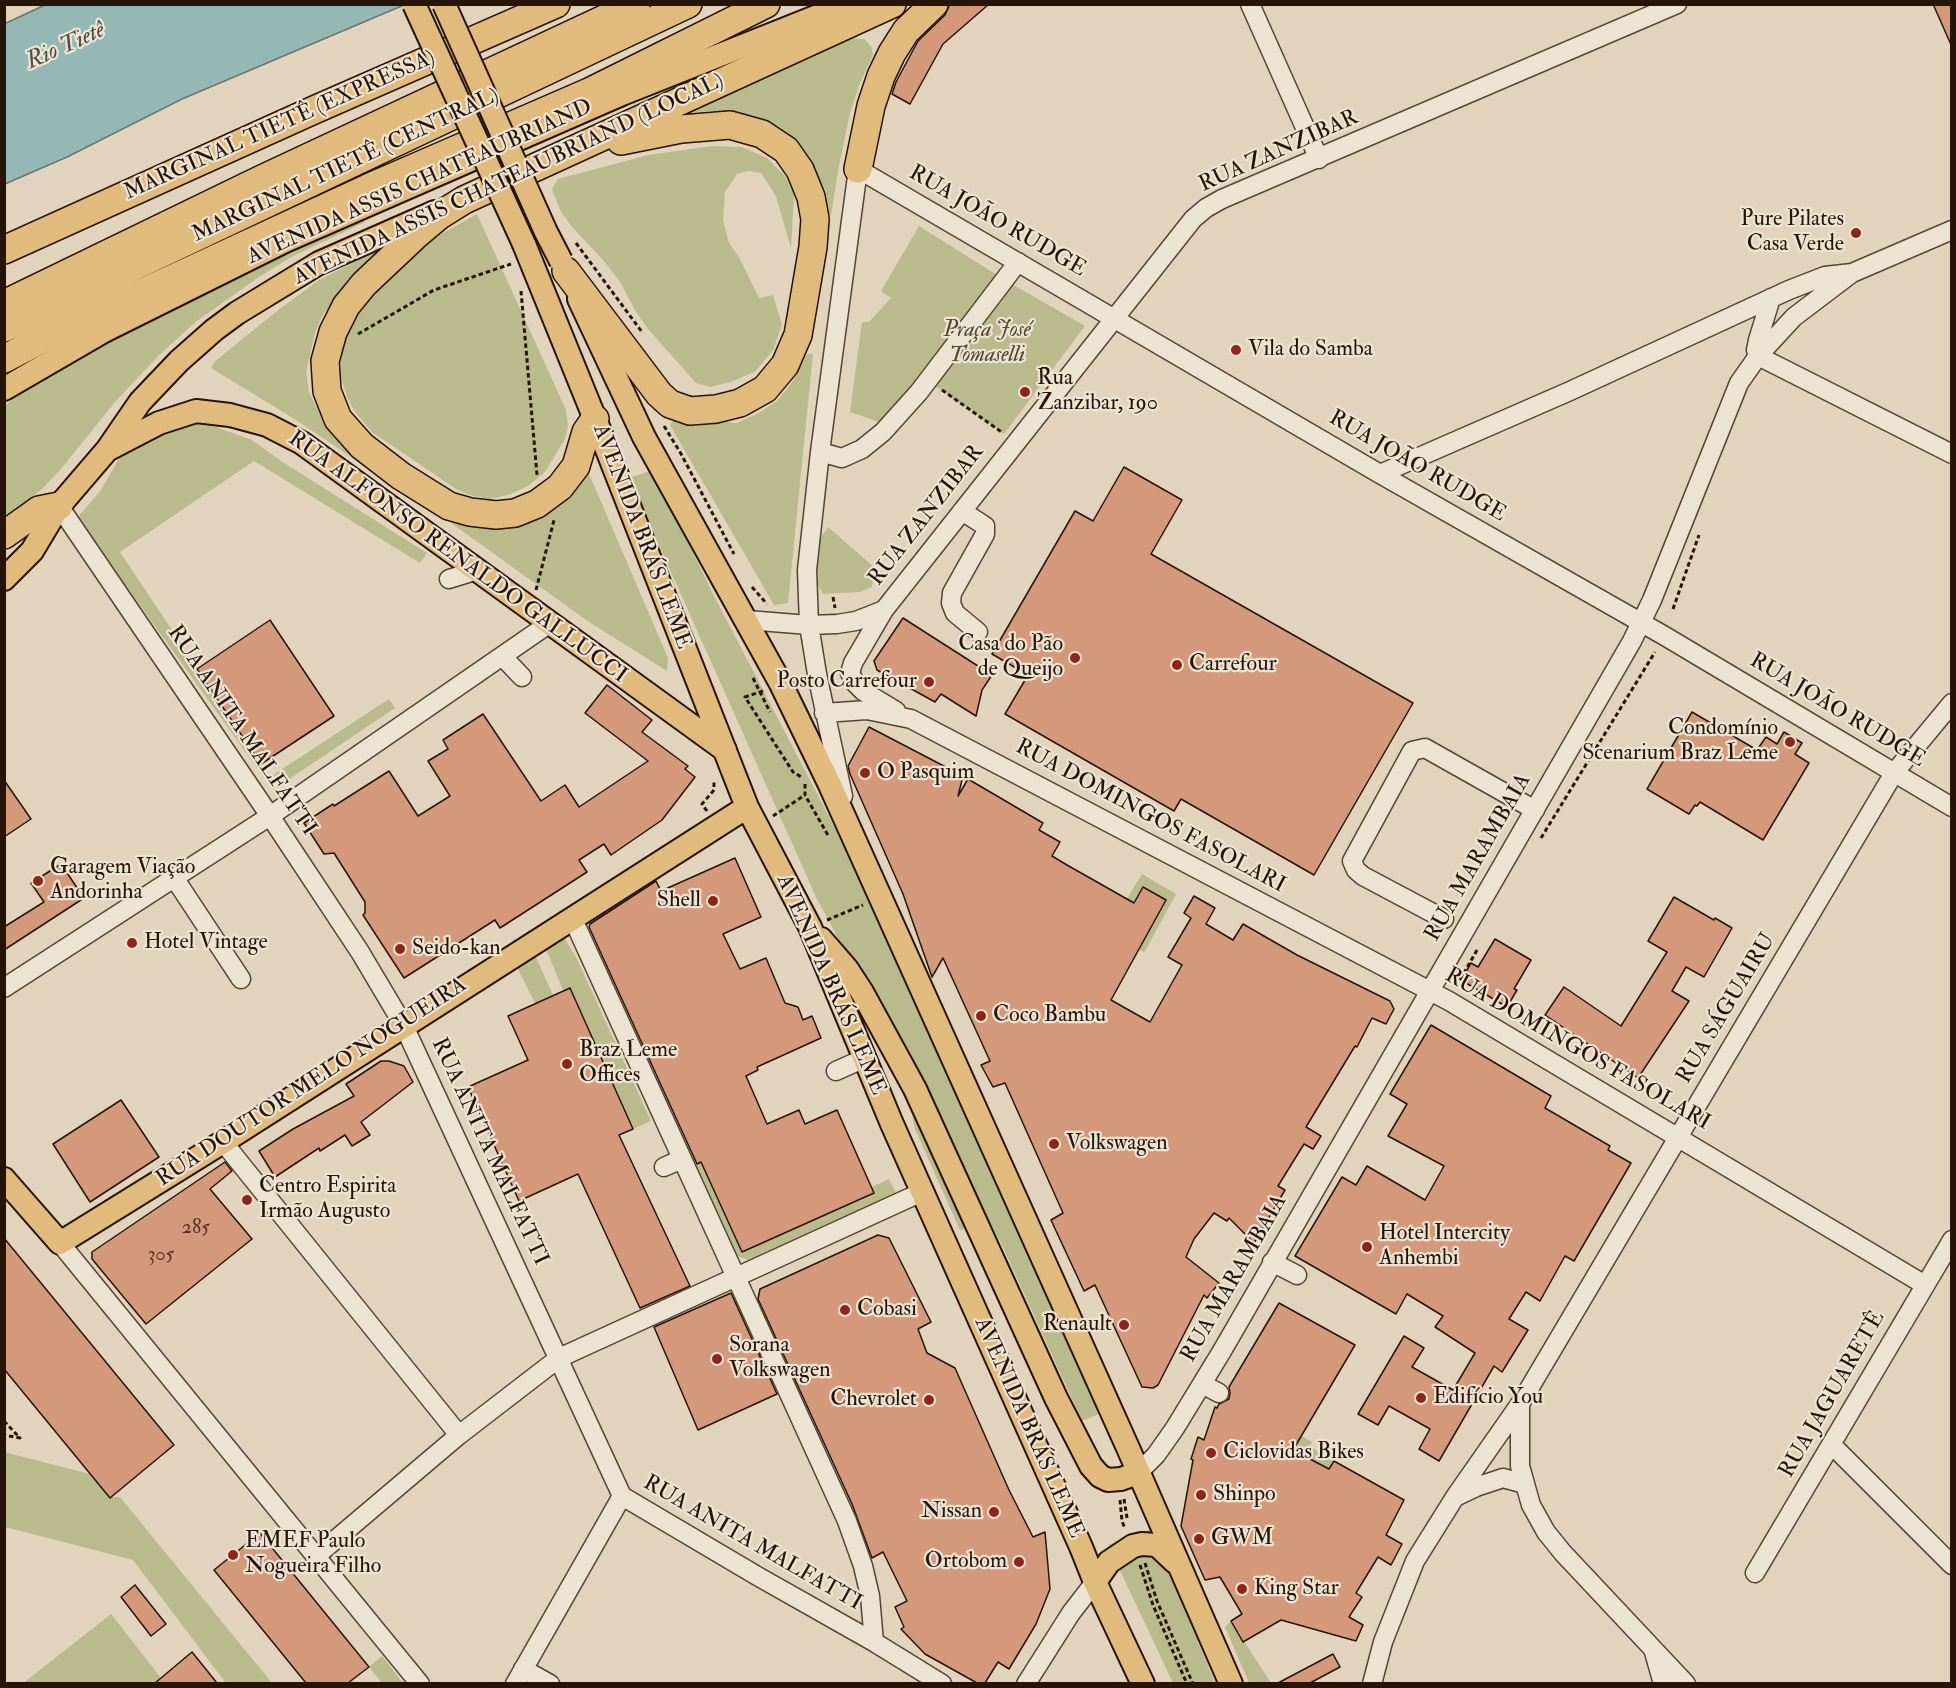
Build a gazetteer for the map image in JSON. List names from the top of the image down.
{
  "streets": {
    "highway": ["MARGINAL TIETÊ (EXPRESSA)", "MARGINAL TIETÊ (CENTRAL)", "AVENIDA ASSIS CHATEAUBRIAND (LOCAL)"],
    "main road": [
      "AVENIDA ASSIS CHATEAUBRIAND",
      "AVENIDA BRÁS LEME",
      "RUA ALFONSO RENALDO GALLUCCI",
      "RUA DOUTOR MELO NOGUEIRA"
    ],
    "street": [
      "RUA ZANZIBAR",
      "RUA JOÃO RUDGE",
      "RUA ANITA MALFATTI",
      "RUA DOMINGOS FASOLARI",
      "RUA MARAMBAIA",
      "RUA SÁGUAIRU",
      "RUA JAGUARETÊ"
    ]
  },
  "crossings": [
    ["RUA ZANZIBAR", "RUA JOÃO RUDGE"],
    ["RUA ZANZIBAR", "AVENIDA BRÁS LEME"],
    ["RUA ZANZIBAR", "RUA DOMINGOS FASOLARI"],
    ["AVENIDA ASSIS CHATEAUBRIAND (LOCAL)", "RUA ALFONSO RENALDO GALLUCCI"],
    ["AVENIDA ASSIS CHATEAUBRIAND (LOCAL)", "RUA ANITA MALFATTI"],
    ["RUA JOÃO RUDGE", "RUA MARAMBAIA"],
    ["RUA JOÃO RUDGE", "RUA SÁGUAIRU"],
    ["AVENIDA BRÁS LEME", "RUA ALFONSO RENALDO GALLUCCI"],
    ["AVENIDA BRÁS LEME", "RUA MARAMBAIA"],
    ["AVENIDA BRÁS LEME", "RUA DOUTOR MELO NOGUEIRA"],
    ["RUA ANITA MALFATTI", "RUA DOUTOR MELO NOGUEIRA"],
    ["RUA DOMINGOS FASOLARI", "RUA MARAMBAIA"],
    ["RUA DOMINGOS FASOLARI", "RUA SÁGUAIRU"],
    ["RUA DOMINGOS FASOLARI", "RUA JAGUARETÊ"]
  ],
  "water": ["Rio Tietê"],
  "parks": ["Praça José Tomaselli"],
  "places": [
    "Pure Pilates Casa Verde",
    "Vila do Samba",
    "Rua Zanzibar, 190",
    "Casa do Pão de Queijo",
    "Carrefour",
    "Posto Carrefour",
    "Condomínio Scenarium Braz Leme",
    "O Pasquim",
    "Garagem Viação Andorinha",
    "Shell",
    "Hotel Vintage",
    "Seido-kan",
    "Coco Bambu",
    "Braz Leme Offices",
    "Volkswagen",
    "Centro Espirita Irmão Augusto",
    "Hotel Intercity Anhembi",
    "Cobasi",
    "Renault",
    "Sorana Volkswagen",
    "Edifício You",
    "Chevrolet",
    "Ciclovidas Bikes",
    "Shinpo",
    "Nissan",
    "GWM",
    "EMEF Paulo Nogueira Filho",
    "Ortobom",
    "King Star"
  ],
  "house_numbers": ["285", "305"]
}
